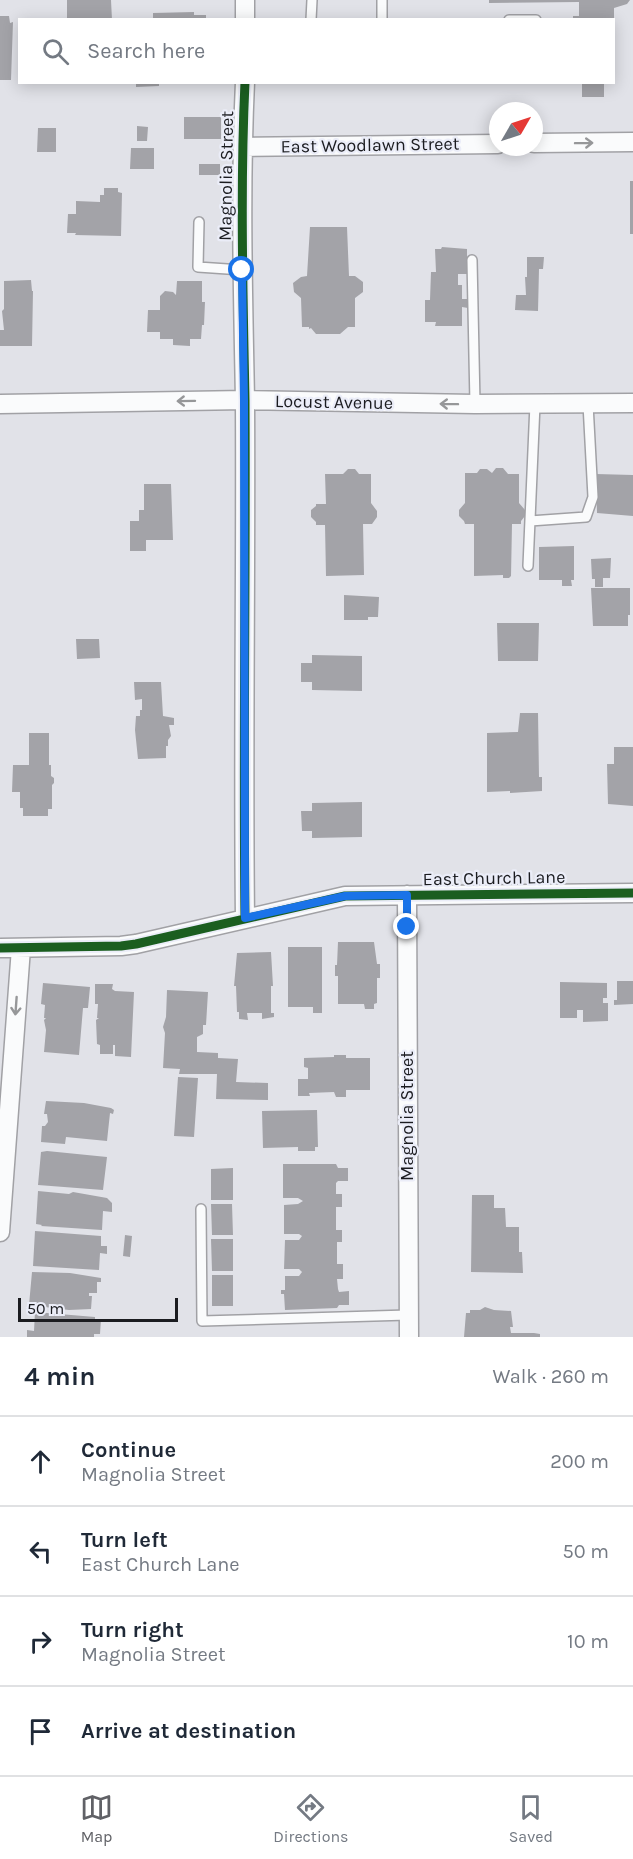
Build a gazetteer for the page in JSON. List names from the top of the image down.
{
  "streets": {
    "street": [
      "East Woodlawn Street",
      "Magnolia Street",
      "Locust Avenue",
      "East Church Lane"
    ]
  },
  "crossings": [
    ["East Woodlawn Street", "Magnolia Street"],
    ["Magnolia Street", "Locust Avenue"],
    ["Magnolia Street", "East Church Lane"]
  ],
  "one_way": ["Locust Avenue"],
  "scale_bar": "50 m",
  "north": "top right",
  "page": {
    "search": "Search here",
    "scale": "50 m",
    "heading": ["4 min", "Walk · 260 m"],
    "list": [
      ["Continue", "Magnolia Street", "200 m"],
      ["Turn left", "East Church Lane", "50 m"],
      ["Turn right", "Magnolia Street", "10 m"],
      "Arrive at destination"
    ],
    "nav": ["Map", "Directions", "Saved"]
  }
}
